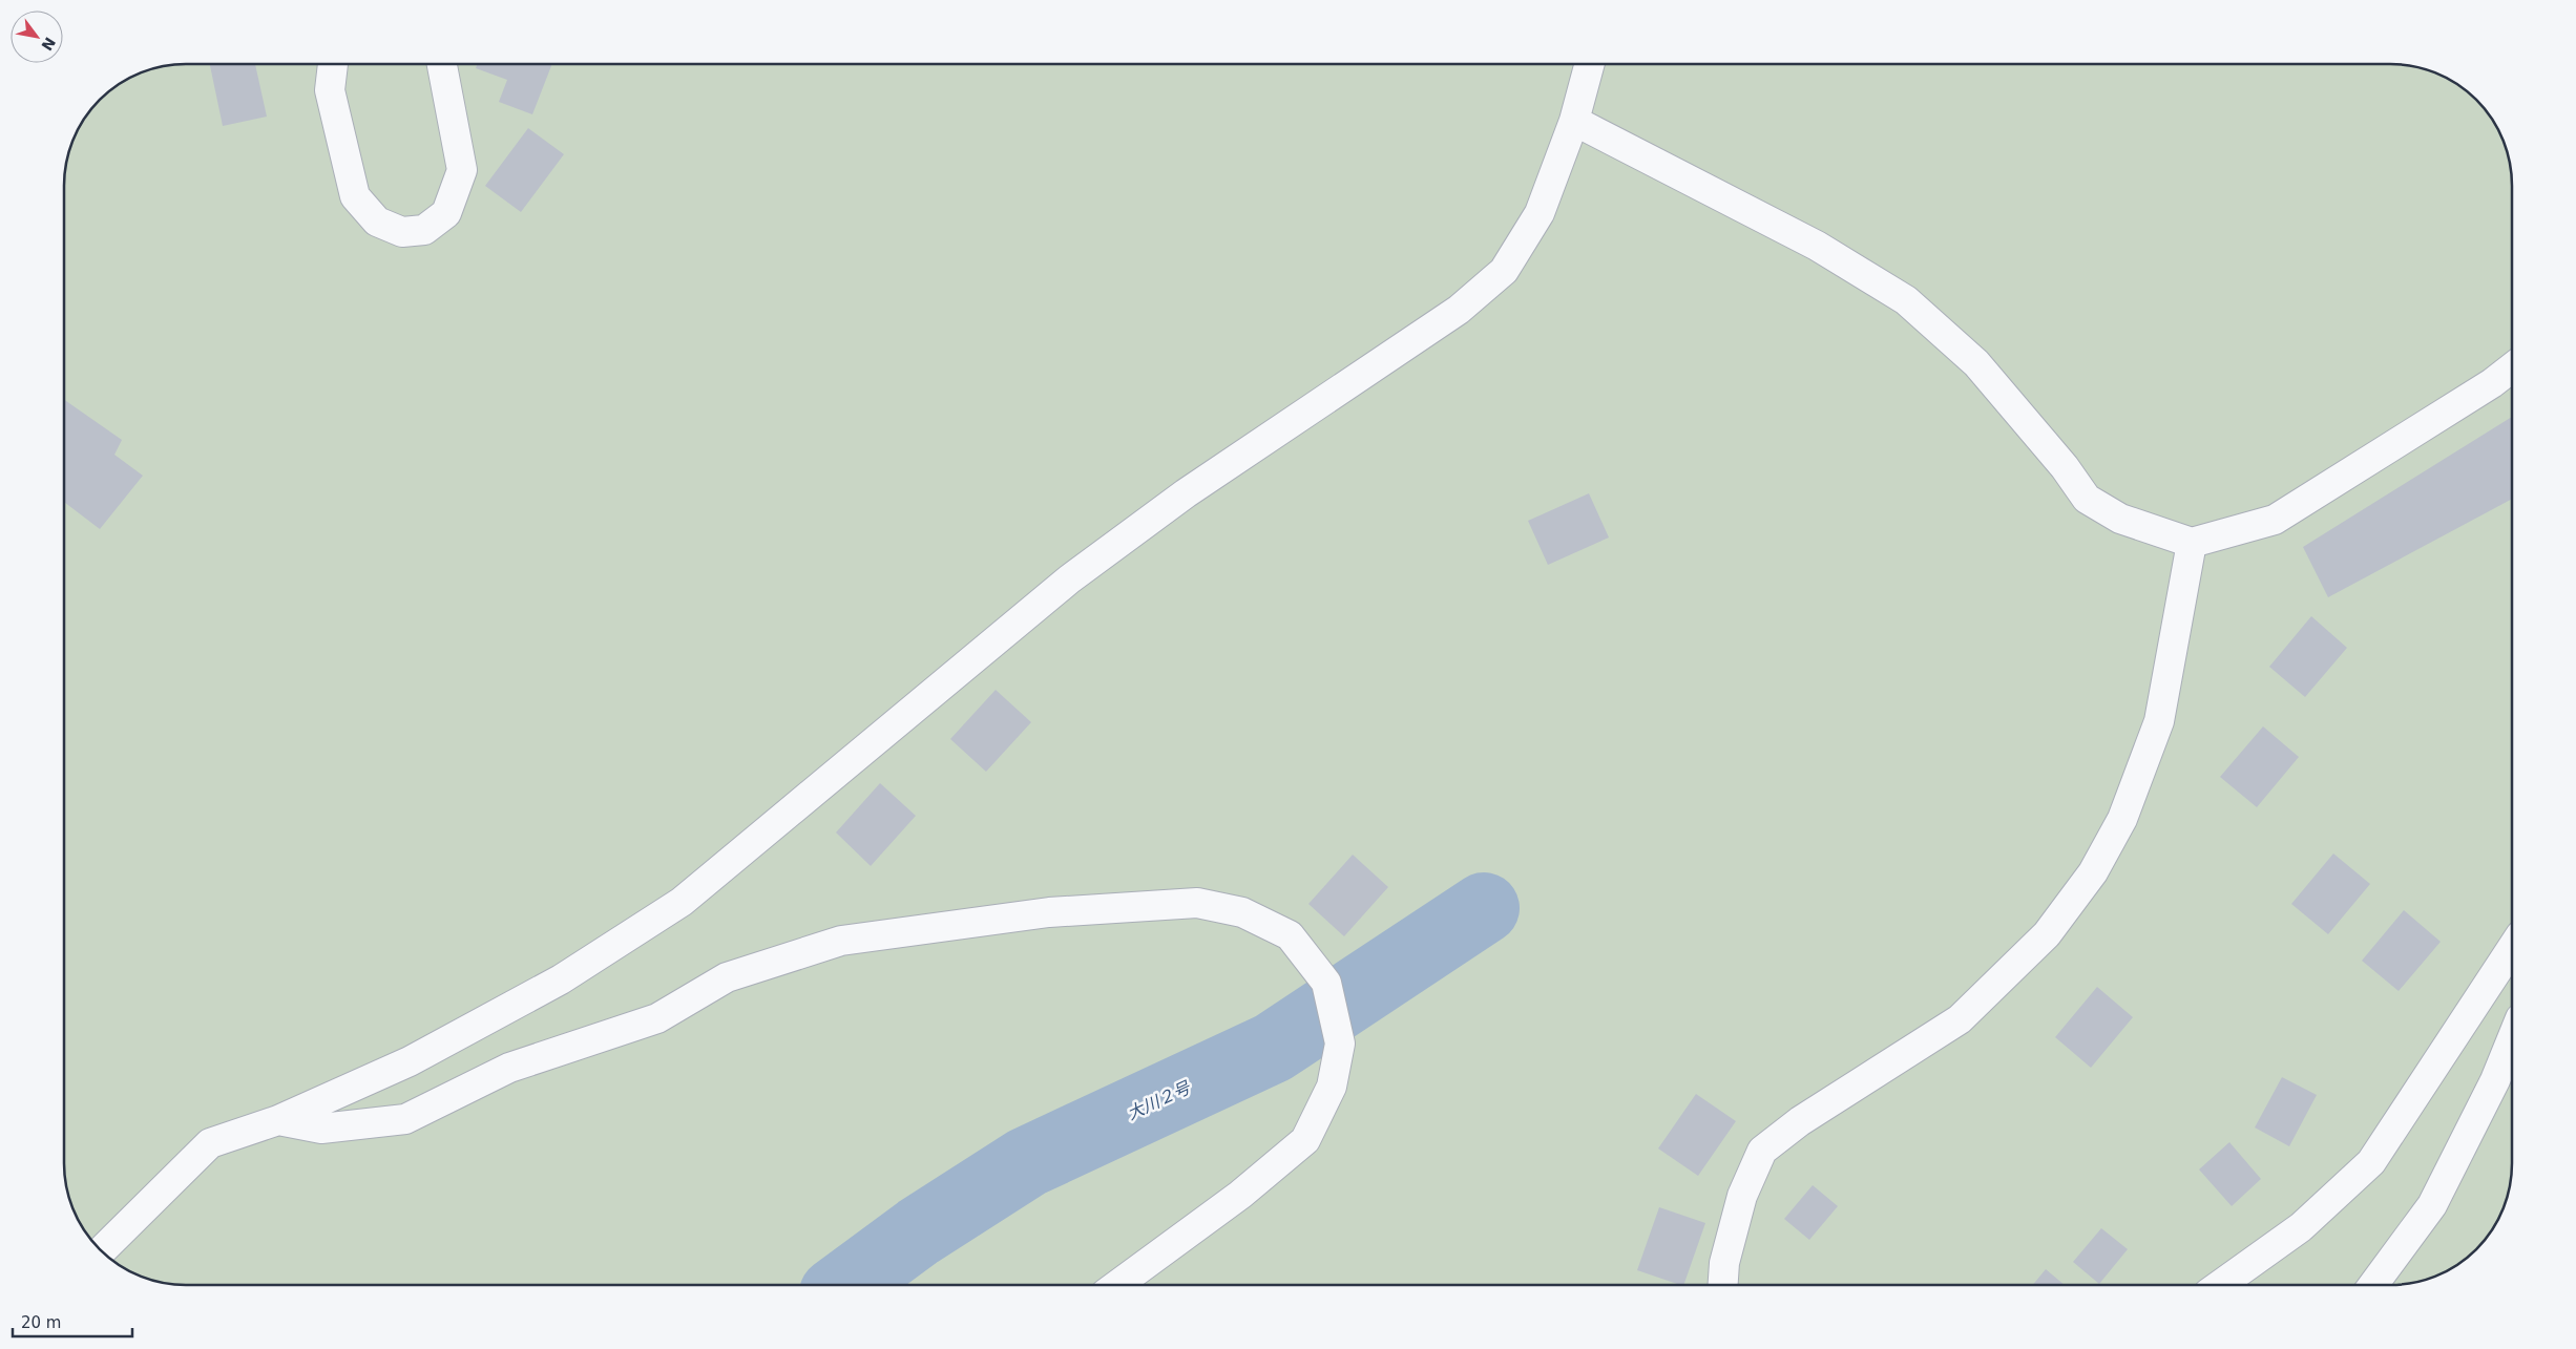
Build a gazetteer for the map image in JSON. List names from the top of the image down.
{
  "water": ["大川２号"],
  "scale_bar": "20 m",
  "north": "bottom right"
}
